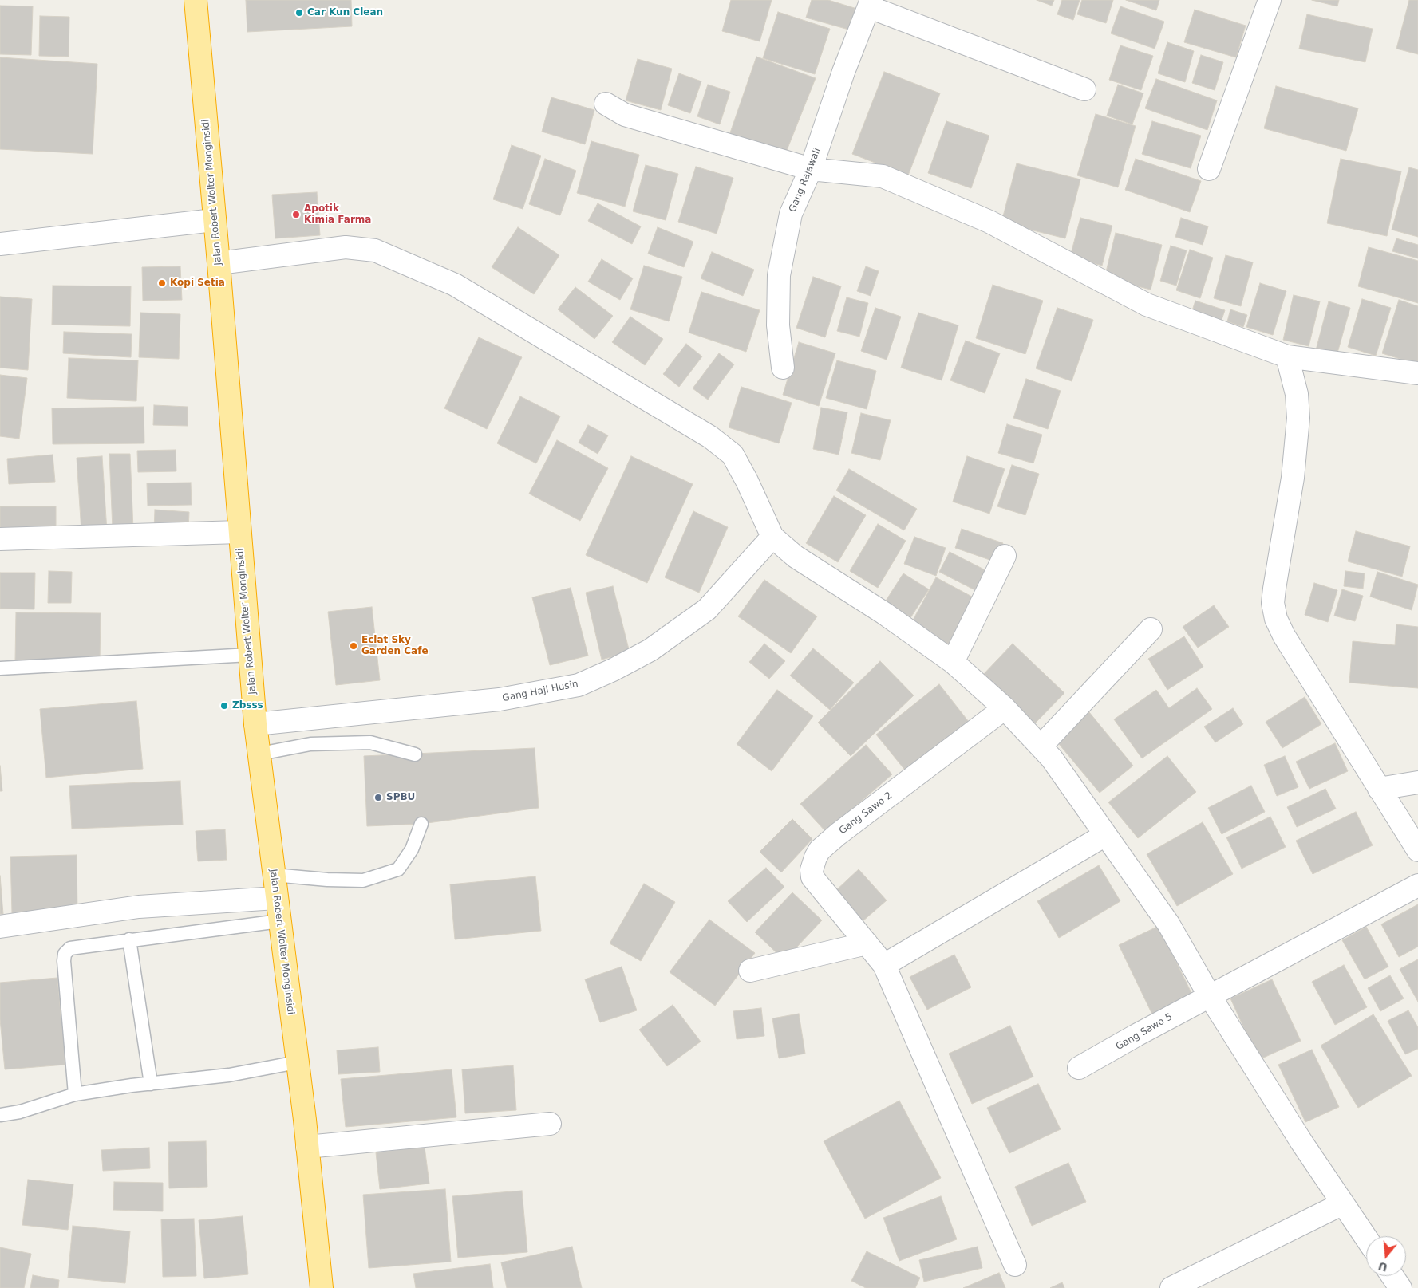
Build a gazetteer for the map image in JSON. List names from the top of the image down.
{
  "streets": {
    "highway": ["Jalan Robert Wolter Monginsidi"],
    "street": [
      "Gang Rajawali",
      "Gang Haji Husin",
      "Gang Sawo 2",
      "Gang Sawo 5"
    ]
  },
  "crossings": [
    ["Jalan Robert Wolter Monginsidi", "Gang Haji Husin"]
  ],
  "places": [
    "Car Kun Clean",
    "Apotik Kimia Farma",
    "Kopi Setia",
    "Eclat Sky Garden Cafe",
    "Zbsss",
    "SPBU"
  ],
  "north": "bottom"
}
